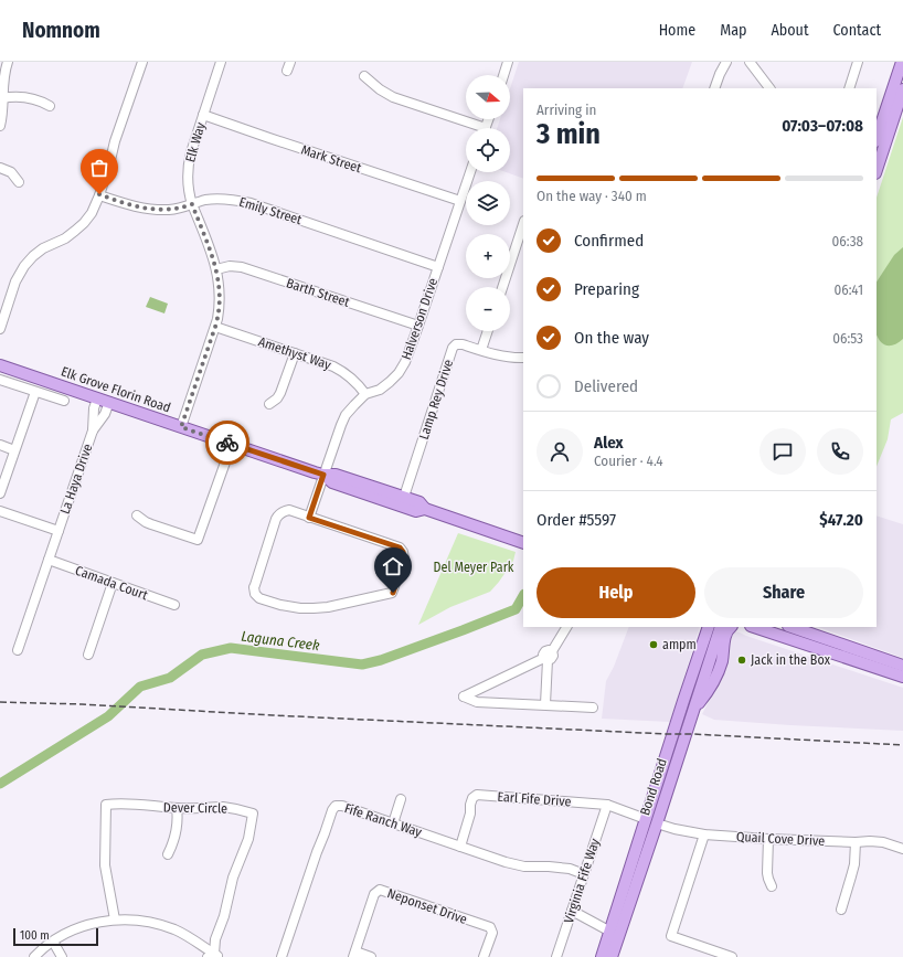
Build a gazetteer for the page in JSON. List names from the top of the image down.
{
  "streets": {
    "main road": ["Elk Grove Florin Road", "Bond Road"],
    "street": [
      "Elk Way",
      "Mark Street",
      "Emily Street",
      "Barth Street",
      "Halverson Drive",
      "Amethyst Way",
      "Lamp Rey Drive",
      "La Haya Drive",
      "Camada Court",
      "Earl Fife Drive",
      "Dever Circle",
      "Fife Ranch Way",
      "Quail Cove Drive",
      "Virginia Fife Way",
      "Neponset Drive"
    ]
  },
  "crossings": [
    ["Elk Way", "Mark Street"],
    ["Elk Way", "Emily Street"],
    ["Elk Way", "Barth Street"],
    ["Elk Way", "Amethyst Way"],
    ["Elk Way", "Elk Grove Florin Road"],
    ["Mark Street", "Halverson Drive"],
    ["Emily Street", "Halverson Drive"],
    ["Barth Street", "Halverson Drive"],
    ["Halverson Drive", "Amethyst Way"],
    ["Halverson Drive", "Elk Grove Florin Road"],
    ["Elk Grove Florin Road", "Lamp Rey Drive"],
    ["Elk Grove Florin Road", "La Haya Drive"],
    ["La Haya Drive", "Camada Court"],
    ["Bond Road", "Earl Fife Drive"],
    ["Bond Road", "Quail Cove Drive"],
    ["Earl Fife Drive", "Fife Ranch Way"],
    ["Earl Fife Drive", "Virginia Fife Way"],
    ["Fife Ranch Way", "Virginia Fife Way"]
  ],
  "water": ["Laguna Creek"],
  "parks": ["Del Meyer Park"],
  "places": ["ampm", "Jack in the Box"],
  "scale_bar": "100 m",
  "north": "right",
  "page": {
    "header": "Nomnom",
    "nav": [
      "Home",
      "Map",
      "About",
      "Contact"
    ],
    "map_buttons": ["+", "−"],
    "heading": ["3 min", "Arriving in", "07:03–07:08"],
    "panel": [
      "Alex",
      "Courier · 4.4",
      "Order #5597",
      "$47.20"
    ],
    "bar": "On the way · 340 m",
    "list": [
      ["Confirmed", "06:38"],
      ["Preparing", "06:41"],
      ["On the way", "06:53"],
      "Delivered"
    ],
    "buttons": ["Help", "Share"],
    "scale": "100 m"
  }
}
